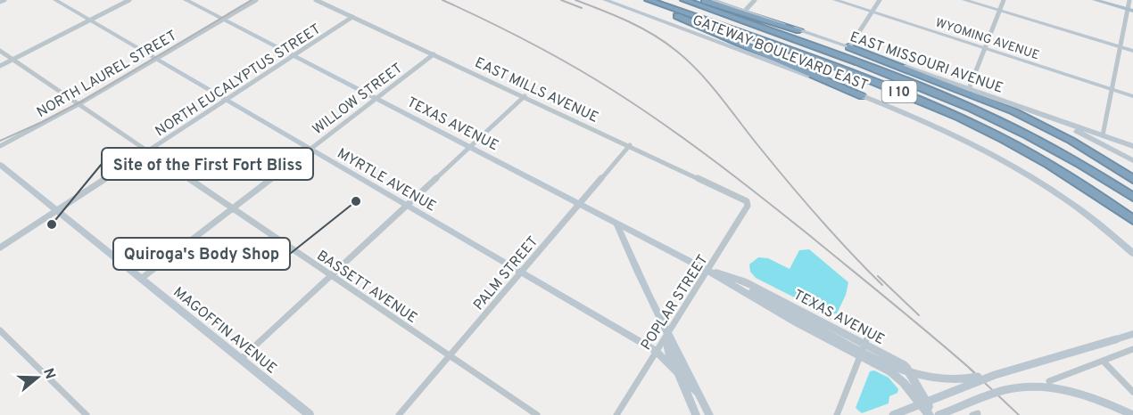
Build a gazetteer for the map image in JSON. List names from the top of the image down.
{
  "streets": {
    "highway": ["I 10"],
    "main road": [
      "WYOMING AVENUE",
      "GATEWAY BOULEVARD EAST",
      "EAST MISSOURI AVENUE",
      "TEXAS AVENUE",
      "MYRTLE AVENUE",
      "MAGOFFIN AVENUE"
    ],
    "street": [
      "NORTH LAUREL STREET",
      "NORTH EUCALYPTUS STREET",
      "EAST MILLS AVENUE",
      "WILLOW STREET",
      "PALM STREET",
      "BASSETT AVENUE",
      "POPLAR STREET"
    ]
  },
  "crossings": [
    ["NORTH LAUREL STREET", "TEXAS AVENUE"],
    ["NORTH LAUREL STREET", "MYRTLE AVENUE"],
    ["NORTH LAUREL STREET", "BASSETT AVENUE"],
    ["NORTH EUCALYPTUS STREET", "EAST MILLS AVENUE"],
    ["NORTH EUCALYPTUS STREET", "TEXAS AVENUE"],
    ["NORTH EUCALYPTUS STREET", "MYRTLE AVENUE"],
    ["NORTH EUCALYPTUS STREET", "BASSETT AVENUE"],
    ["NORTH EUCALYPTUS STREET", "MAGOFFIN AVENUE"],
    ["EAST MILLS AVENUE", "WILLOW STREET"],
    ["EAST MILLS AVENUE", "PALM STREET"],
    ["EAST MILLS AVENUE", "POPLAR STREET"],
    ["WILLOW STREET", "TEXAS AVENUE"],
    ["WILLOW STREET", "MYRTLE AVENUE"],
    ["WILLOW STREET", "BASSETT AVENUE"],
    ["WILLOW STREET", "MAGOFFIN AVENUE"],
    ["TEXAS AVENUE", "PALM STREET"],
    ["TEXAS AVENUE", "POPLAR STREET"],
    ["MYRTLE AVENUE", "PALM STREET"],
    ["MYRTLE AVENUE", "POPLAR STREET"],
    ["PALM STREET", "BASSETT AVENUE"]
  ],
  "places": ["Quiroga's Body Shop", "Site of the First Fort Bliss"],
  "north": "right"
}
